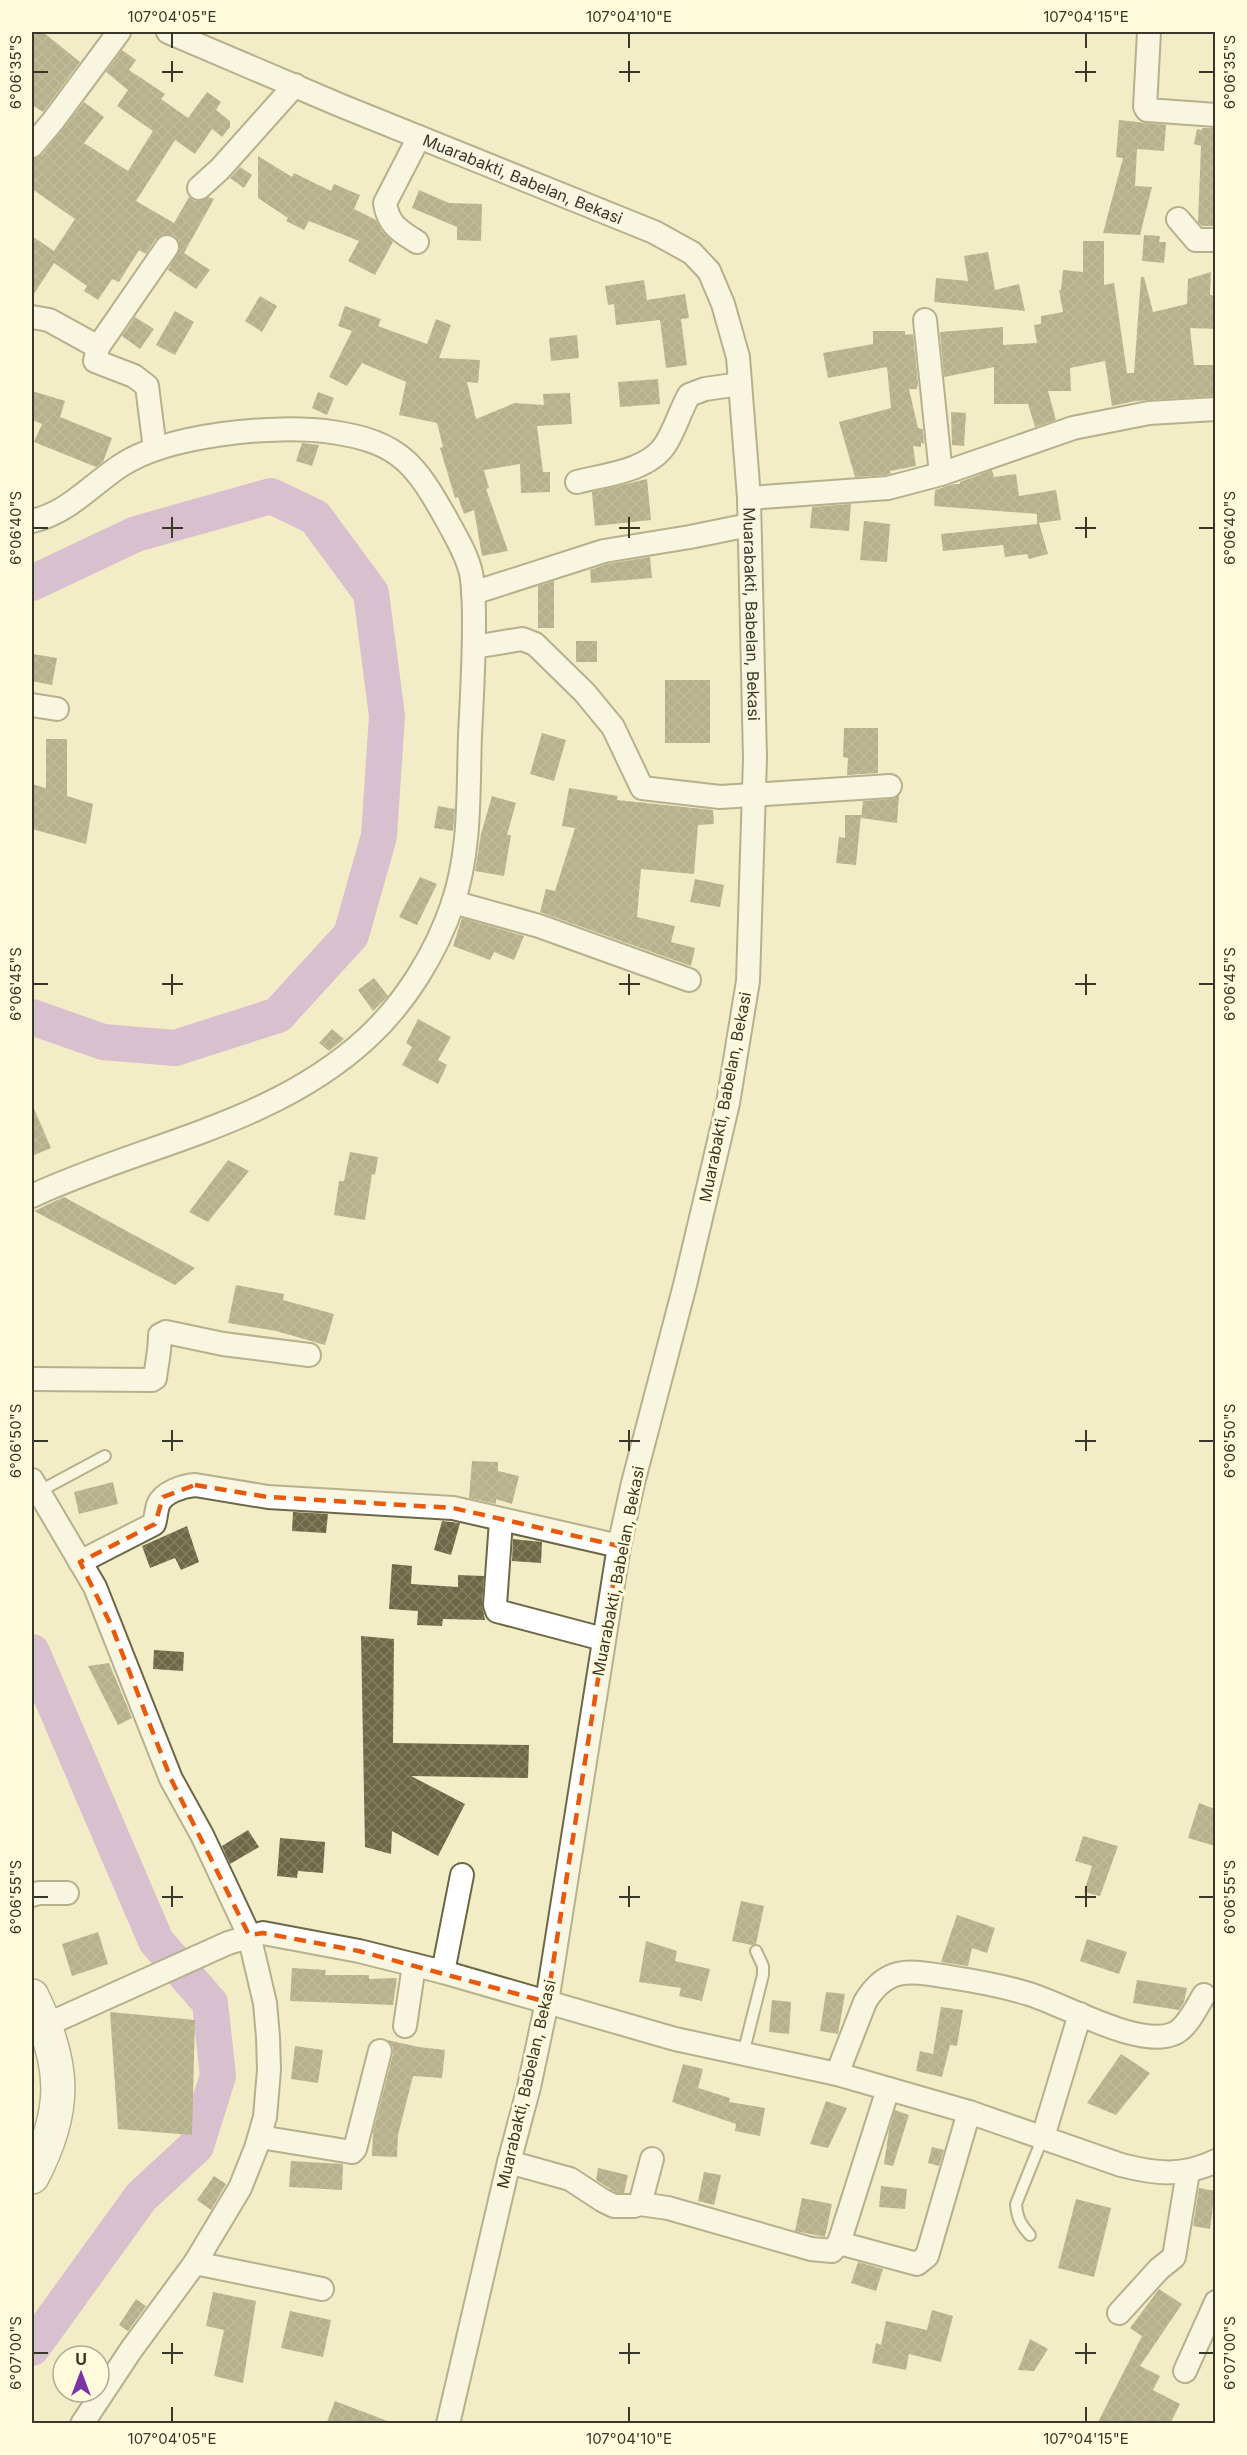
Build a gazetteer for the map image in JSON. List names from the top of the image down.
{
  "streets": {
    "street": ["Muarabakti, Babelan, Bekasi"]
  },
  "north": "top",
  "coordinates": [
    "107°04'05\"E",
    "107°04'10\"E",
    "107°04'15\"E",
    "6°06'35\"S",
    "6°06'40\"S",
    "6°06'45\"S",
    "6°06'50\"S",
    "6°06'55\"S",
    "6°07'00\"S"
  ]
}
